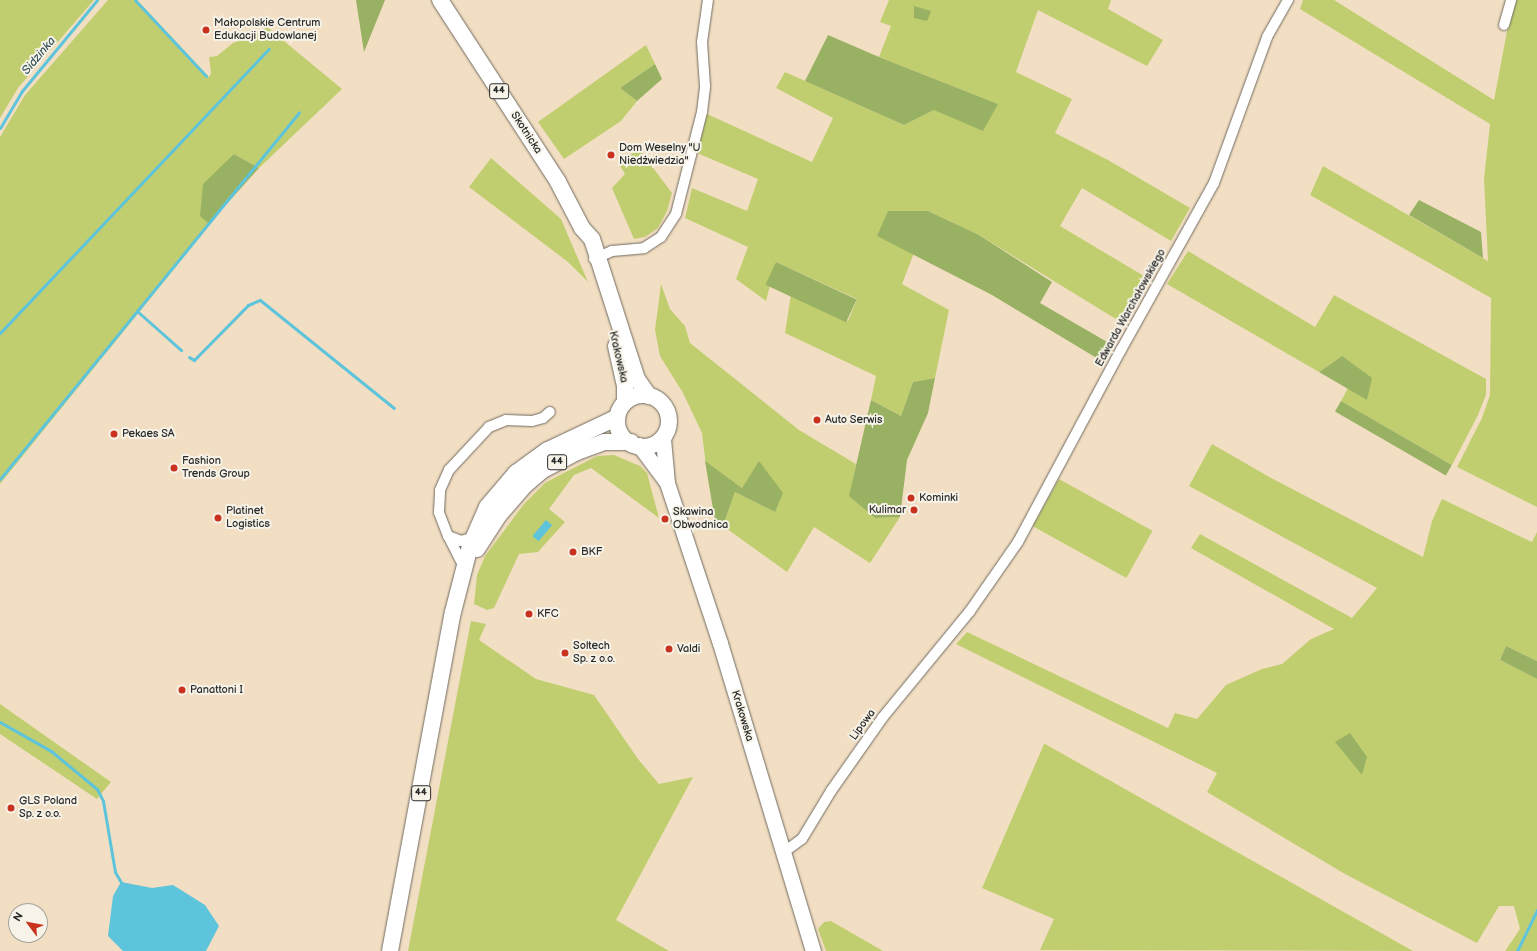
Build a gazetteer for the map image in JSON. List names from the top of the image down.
{
  "streets": {
    "main road": ["44", "Skotnicka", "Krakowska"],
    "street": ["Edwarda Warchałowskiego", "Lipowa"]
  },
  "crossings": [
    ["44", "Krakowska"],
    ["Skotnicka", "Krakowska"],
    ["Edwarda Warchałowskiego", "Lipowa"],
    ["Krakowska", "Lipowa"]
  ],
  "water": ["Sidzinka"],
  "places": [
    "Małopolskie Centrum Edukacji Budowlanej",
    "Dom Weselny \"U Niedźwiedzia\"",
    "Auto Serwis",
    "Pekaes SA",
    "Fashion Trends Group",
    "Kominki",
    "Kulimar",
    "Platinet Logistics",
    "Skawina Obwodnica",
    "BKF",
    "KFC",
    "Valdi",
    "Soltech Sp. z o.o.",
    "Panattoni I",
    "GLS Poland Sp. z o.o."
  ],
  "north": "top left"
}
